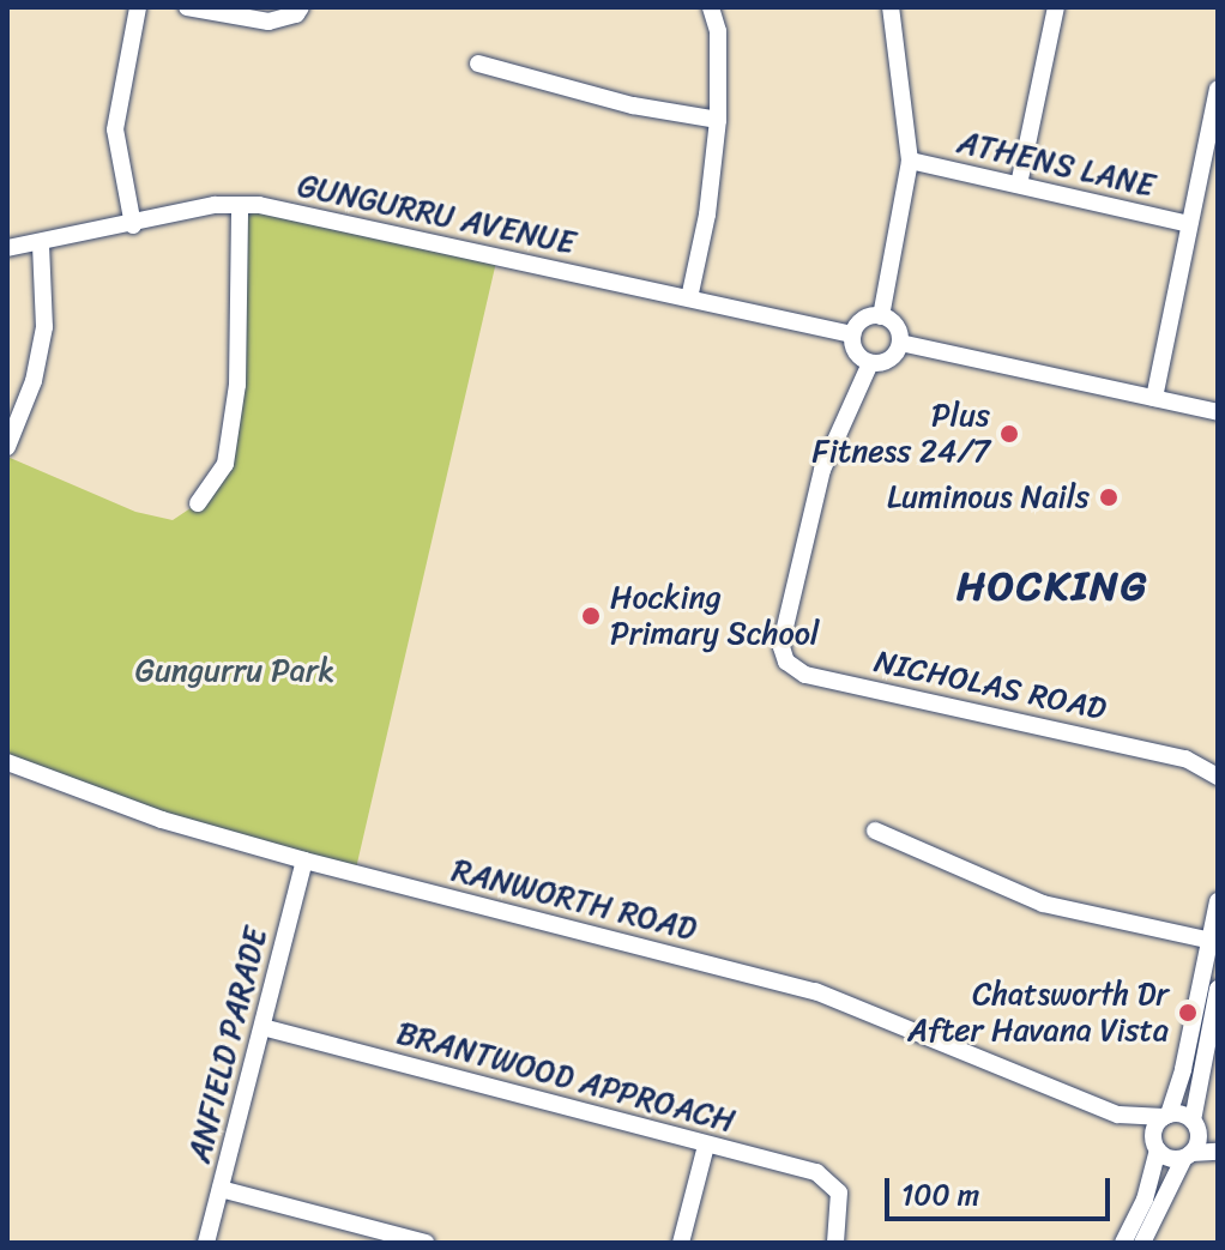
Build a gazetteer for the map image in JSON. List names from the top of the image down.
{
  "streets": {
    "street": [
      "ATHENS LANE",
      "GUNGURRU AVENUE",
      "NICHOLAS ROAD",
      "RANWORTH ROAD",
      "ANFIELD PARADE",
      "BRANTWOOD APPROACH"
    ]
  },
  "crossings": [
    ["GUNGURRU AVENUE", "NICHOLAS ROAD"],
    ["RANWORTH ROAD", "ANFIELD PARADE"],
    ["ANFIELD PARADE", "BRANTWOOD APPROACH"]
  ],
  "districts": ["HOCKING"],
  "parks": ["Gungurru Park"],
  "places": [
    "Plus Fitness 24/7",
    "Luminous Nails",
    "Hocking Primary School",
    "Chatsworth Dr After Havana Vista"
  ],
  "scale_bar": "100 m"
}
